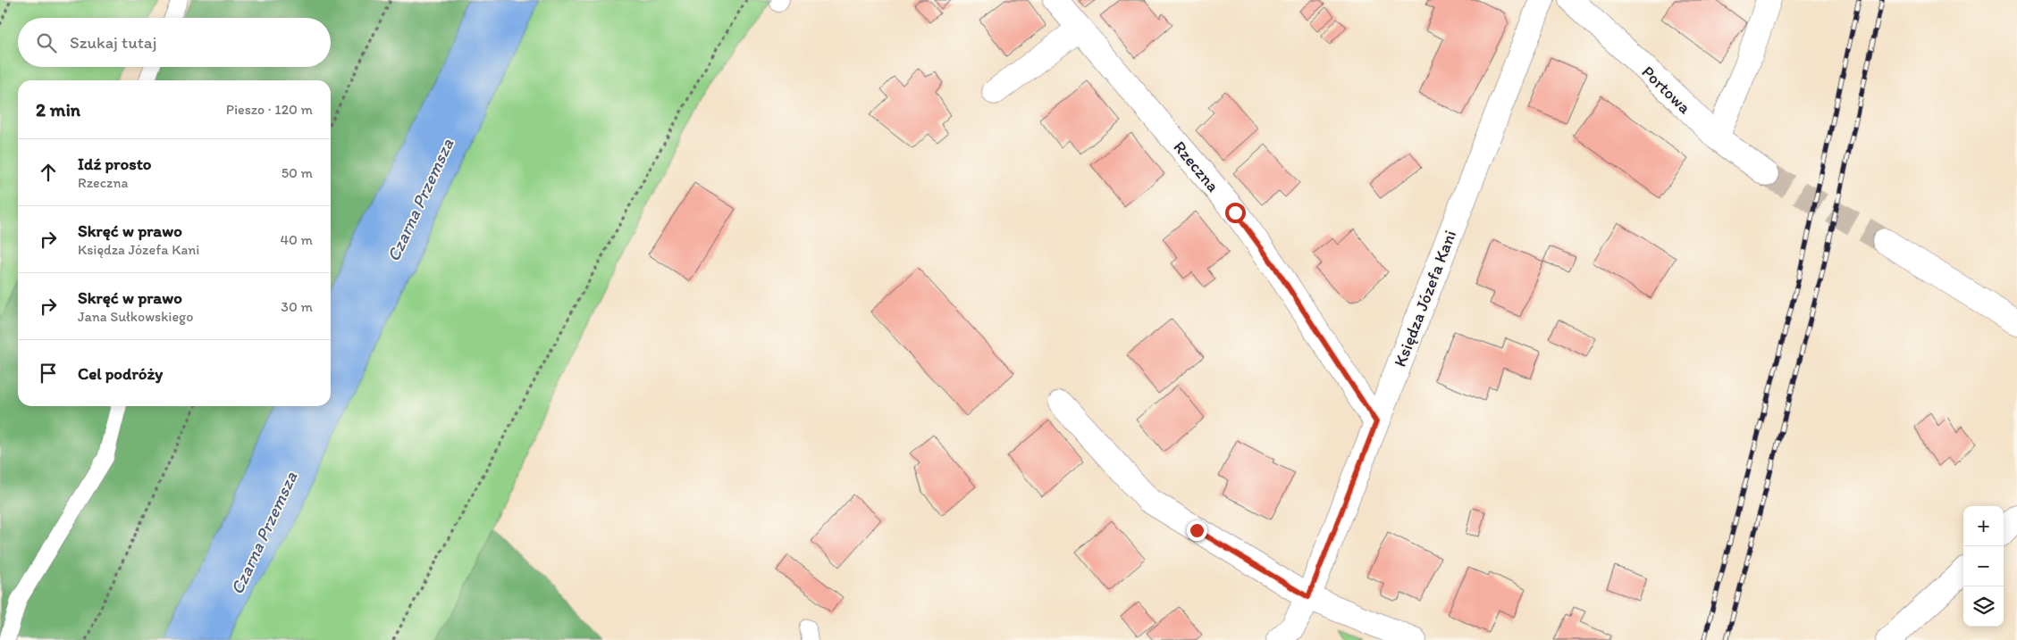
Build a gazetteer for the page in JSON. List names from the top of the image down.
{
  "streets": {
    "street": ["Portowa", "Rzeczna", "Księdza Józefa Kani"]
  },
  "crossings": [
    ["Rzeczna", "Księdza Józefa Kani"]
  ],
  "water": ["Czarna Przemsza"],
  "page": {
    "search": "Szukaj tutaj",
    "heading": ["2 min", "Pieszo · 120 m"],
    "list": [
      ["Idź prosto", "Rzeczna", "50 m"],
      ["Skręć w prawo", "Księdza Józefa Kani", "40 m"],
      ["Skręć w prawo", "Jana Sułkowskiego", "30 m"],
      "Cel podróży"
    ],
    "map_buttons": ["+", "−"]
  }
}
